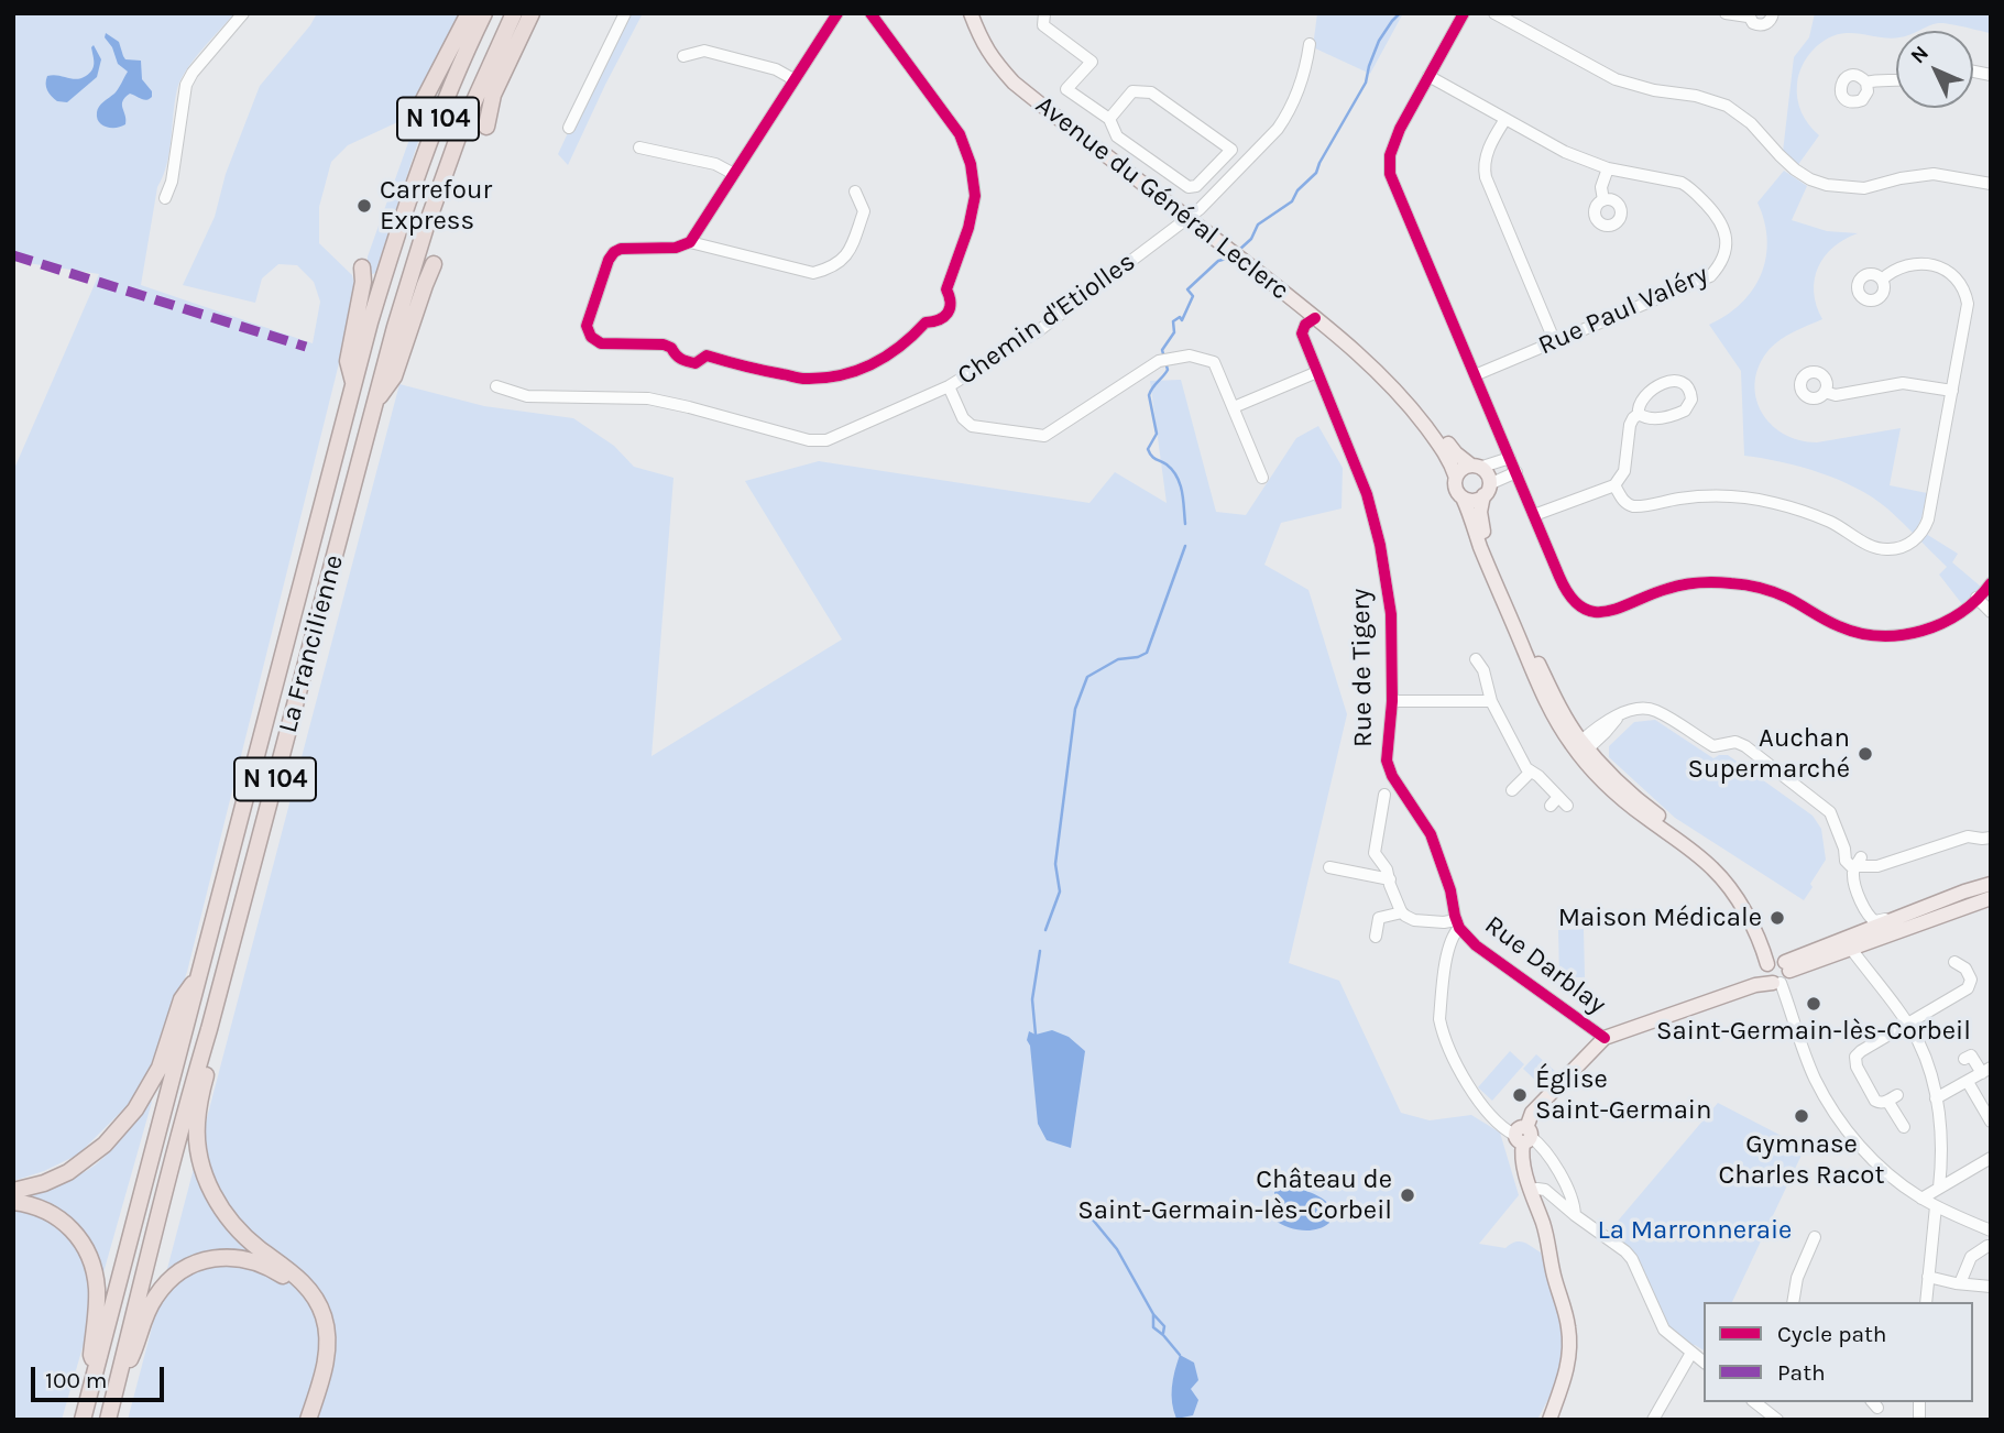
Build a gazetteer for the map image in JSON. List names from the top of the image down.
{
  "streets": {
    "highway": ["N 104", "La Francilienne"],
    "main road": ["Avenue du Général Leclerc"],
    "street": [
      "Rue Paul Valéry",
      "Chemin d'Etiolles",
      "Rue de Tigery",
      "Rue Darblay"
    ]
  },
  "crossings": [
    ["Avenue du Général Leclerc", "Chemin d'Etiolles"],
    ["Avenue du Général Leclerc", "Rue de Tigery"],
    ["Rue de Tigery", "Rue Darblay"]
  ],
  "parks": ["La Marronneraie"],
  "places": [
    "Carrefour Express",
    "Auchan Supermarché",
    "Maison Médicale",
    "Saint-Germain-lès-Corbeil",
    "Église Saint-Germain",
    "Gymnase Charles Racot",
    "Château de Saint-Germain-lès-Corbeil"
  ],
  "legend": ["Cycle path", "Path"],
  "scale_bar": "100 m",
  "north": "top left"
}
